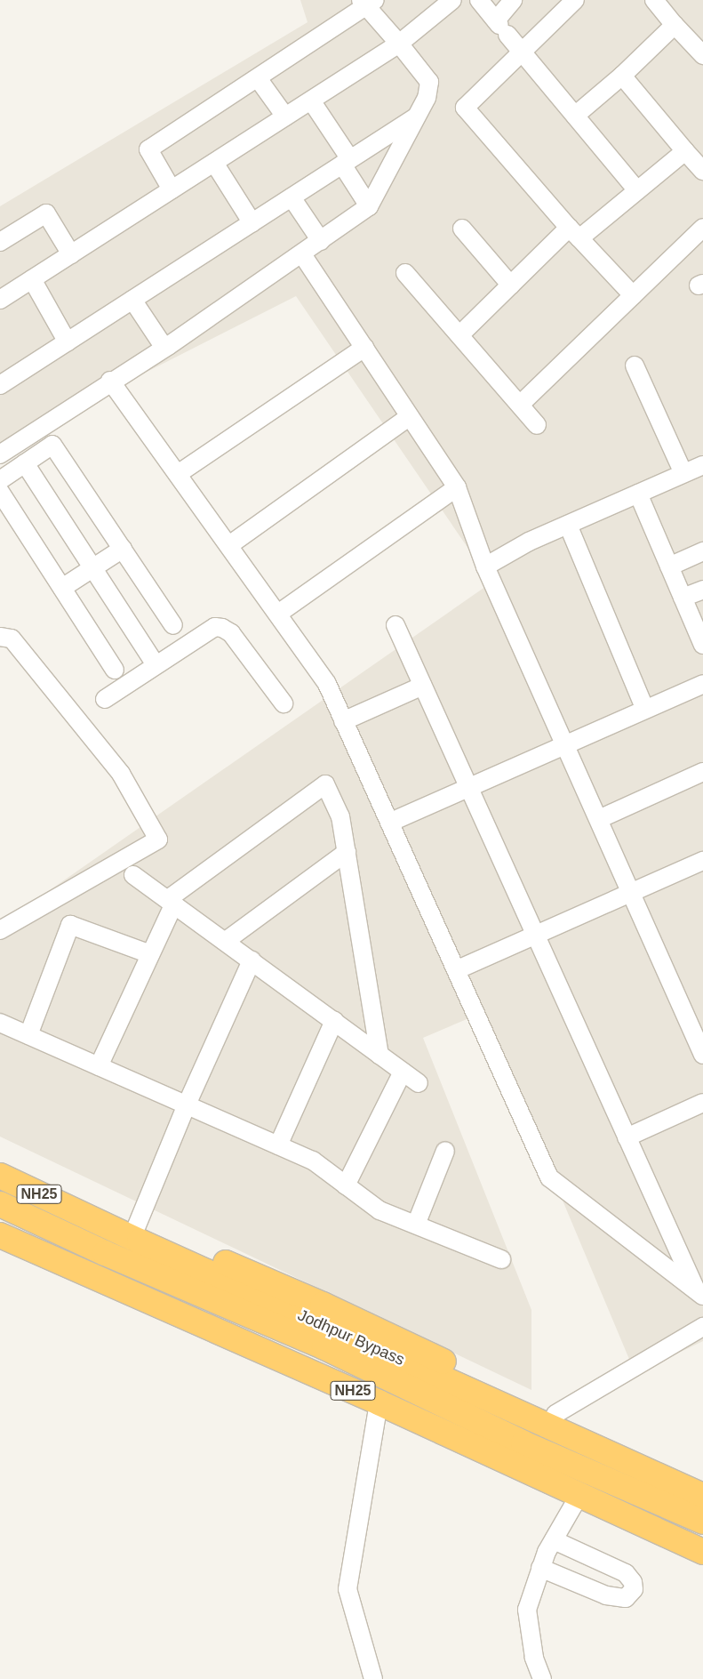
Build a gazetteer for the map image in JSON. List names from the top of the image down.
{
  "streets": {
    "highway": ["NH25", "Jodhpur Bypass"]
  }
}
